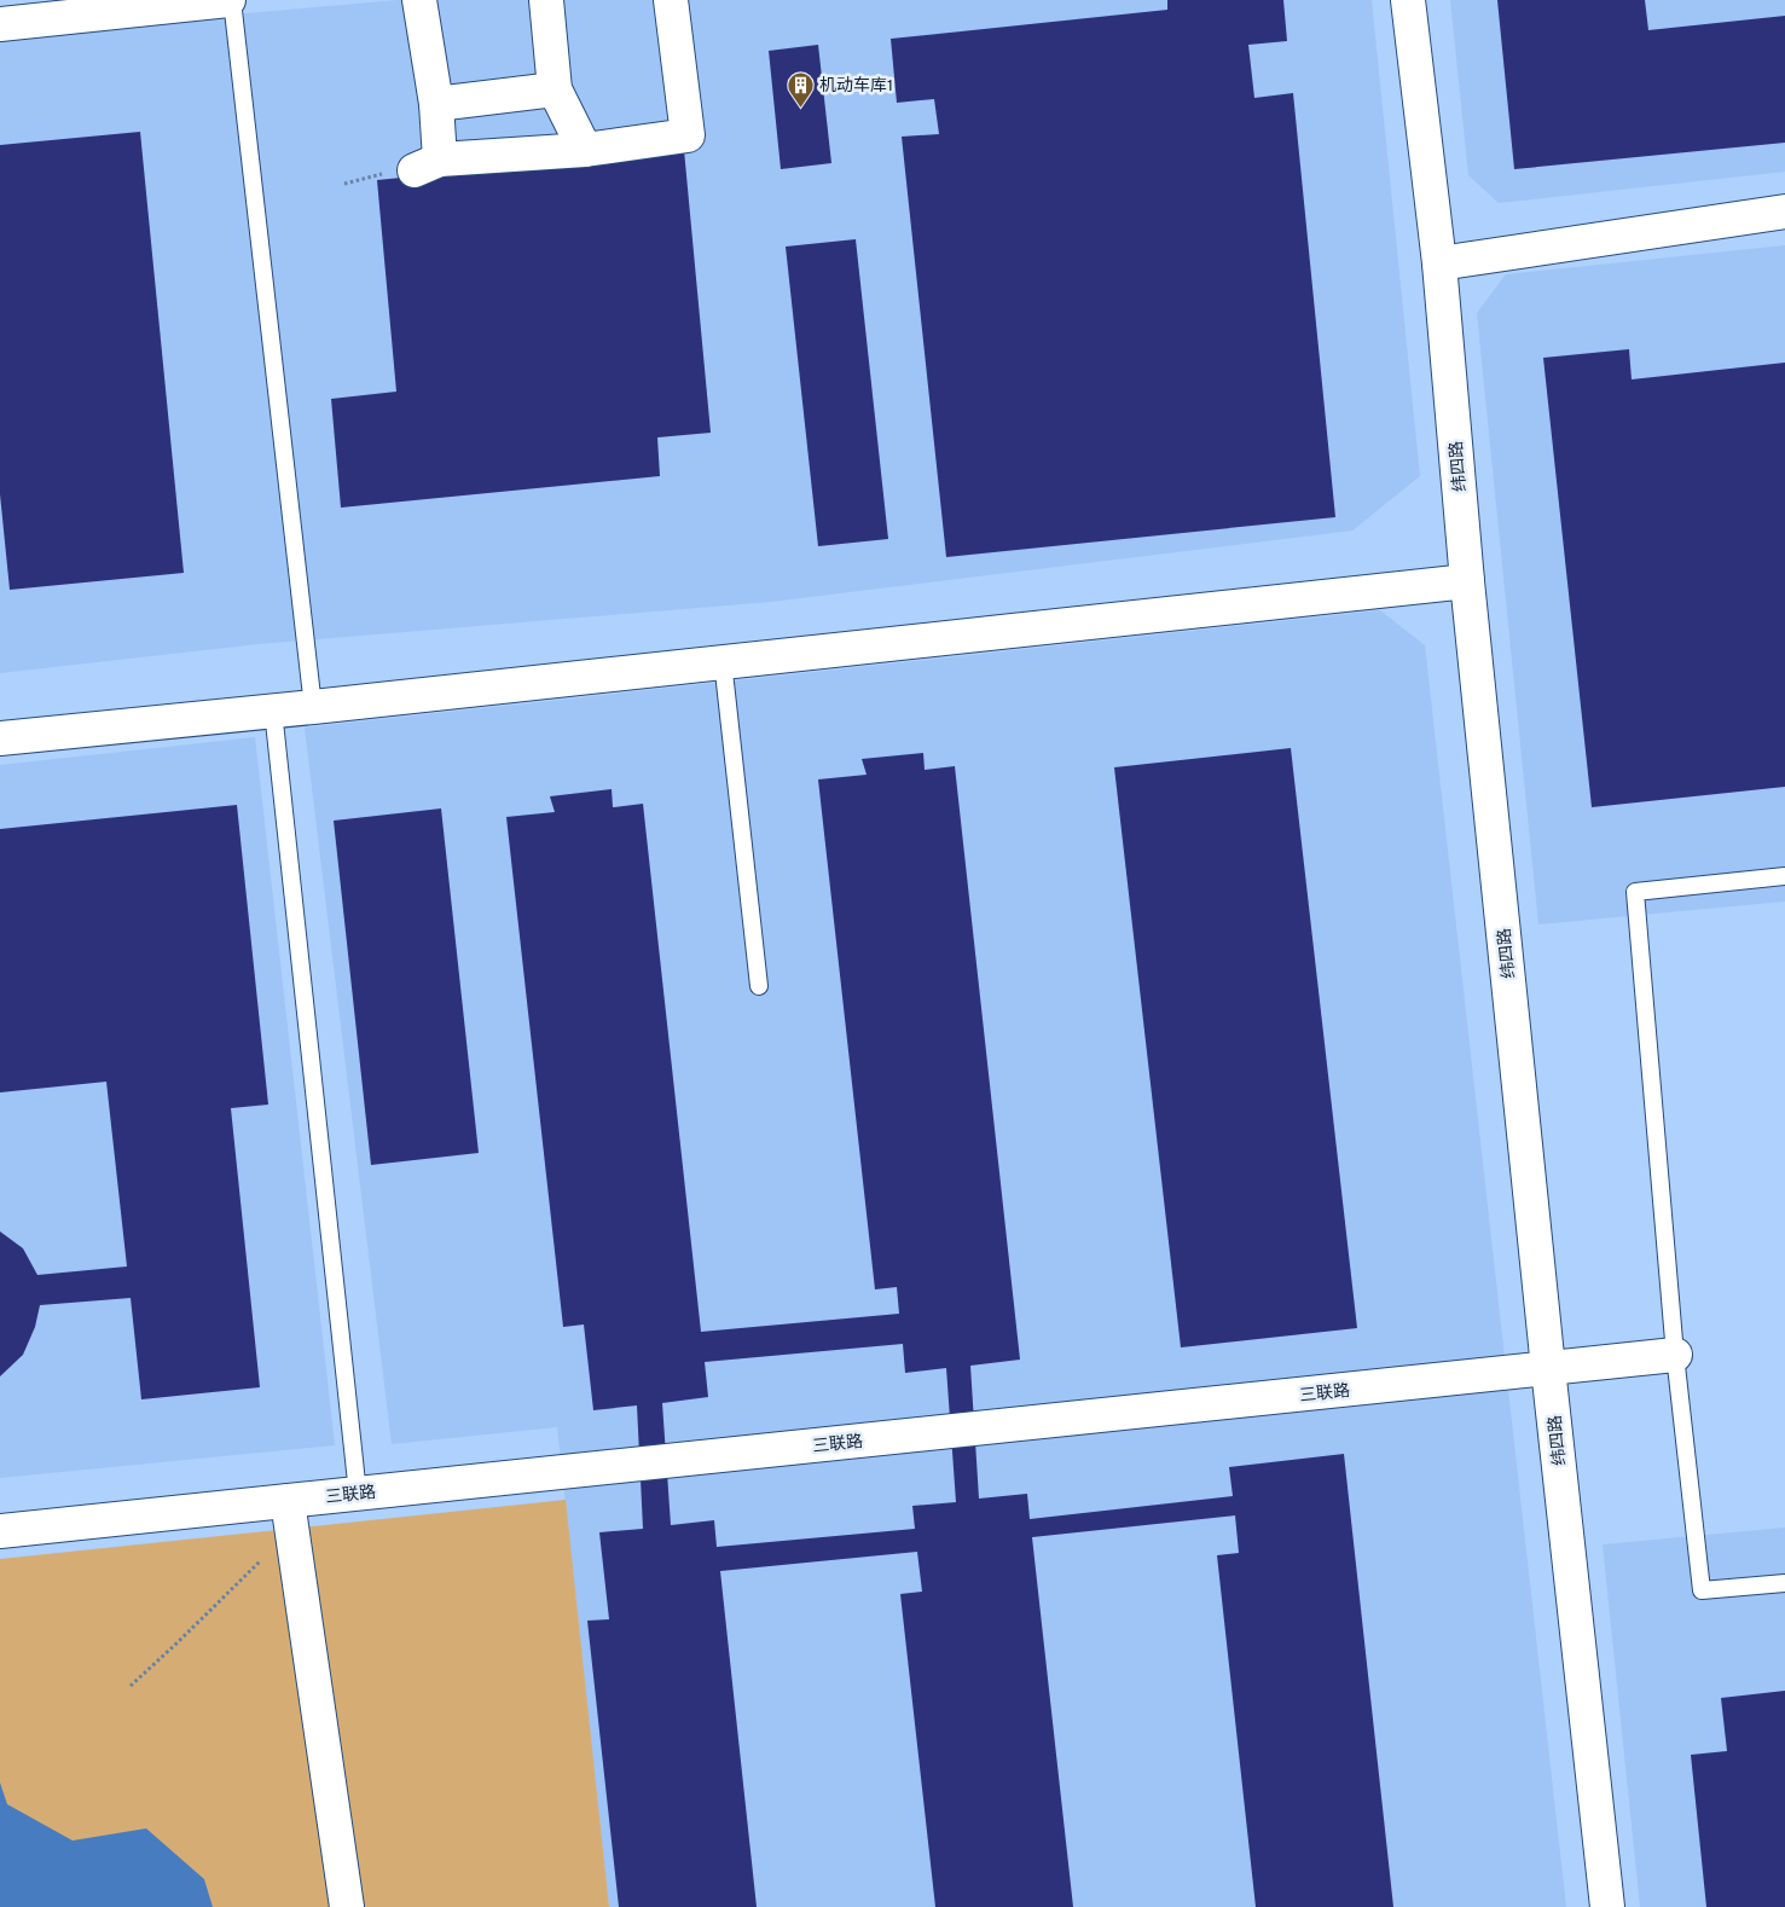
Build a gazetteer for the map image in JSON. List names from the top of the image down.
{
  "streets": {
    "street": ["纬四路", "三联路"]
  },
  "crossings": [
    ["纬四路", "三联路"]
  ],
  "places": {
    "building": ["机动车库1"]
  }
}
